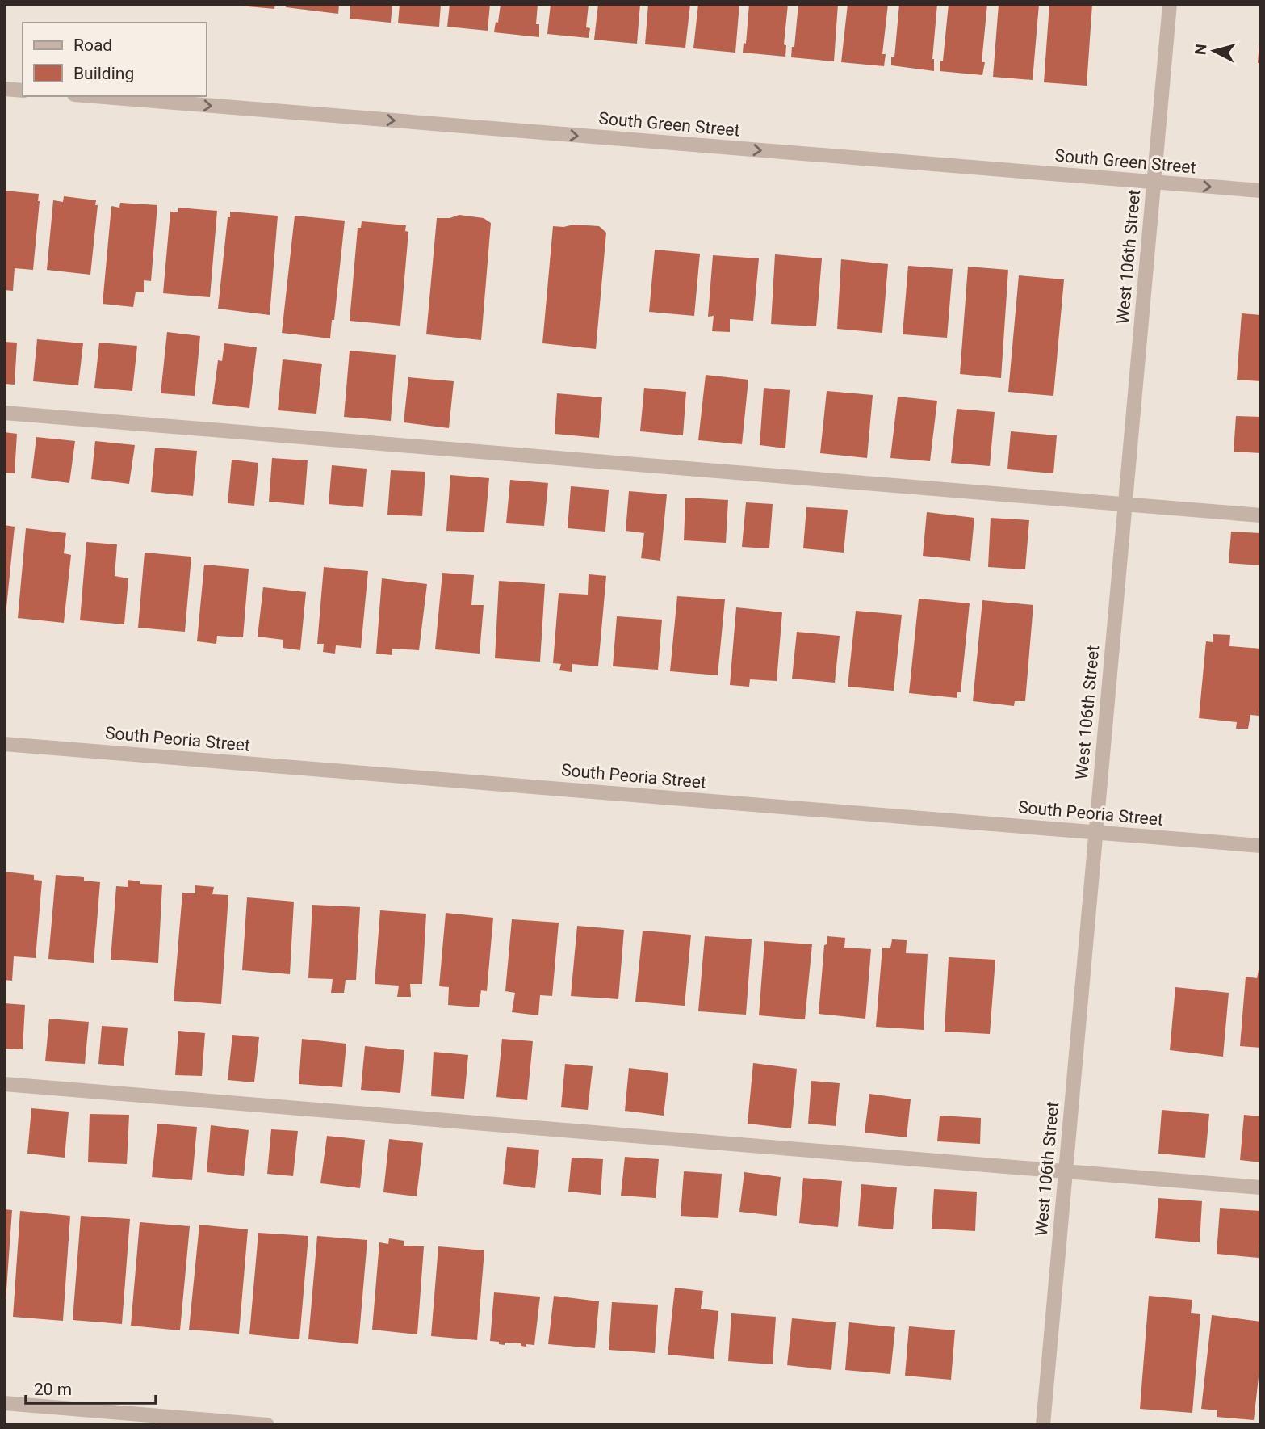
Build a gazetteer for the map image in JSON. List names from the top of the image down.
{
  "streets": {
    "street": ["South Green Street", "West 106th Street", "South Peoria Street"]
  },
  "crossings": [
    ["South Green Street", "West 106th Street"],
    ["West 106th Street", "South Peoria Street"]
  ],
  "one_way": ["South Green Street"],
  "legend": ["Road", "Building"],
  "scale_bar": "20 m",
  "north": "left"
}
